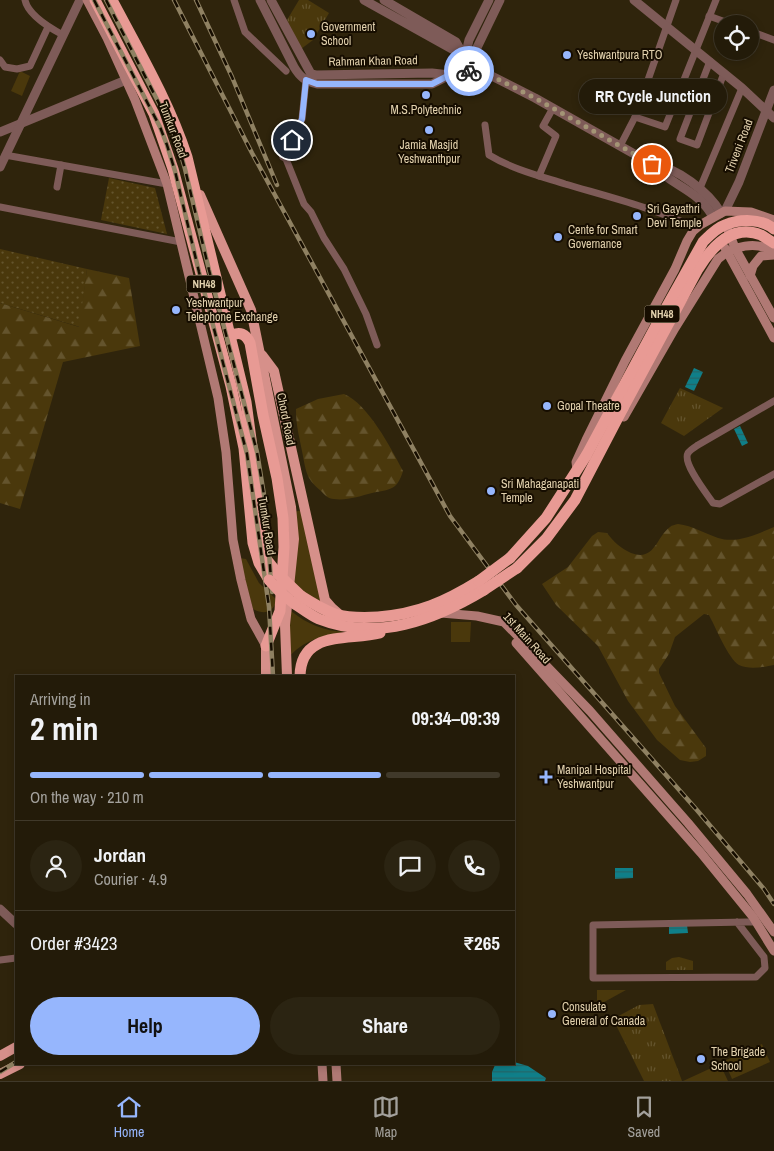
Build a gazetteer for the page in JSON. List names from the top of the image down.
{
  "streets": {
    "highway": ["Tumkur Road", "NH48"],
    "main road": ["Chord Road", "1st Main Road"],
    "street": ["Rahman Khan Road", "Triveni Road"]
  },
  "crossings": [
    ["Tumkur Road", "NH48"],
    ["Tumkur Road", "Chord Road"]
  ],
  "places": {
    "other": [
      "Government School",
      "Yeshwantpura RTO",
      "M.S.Polytechnic",
      "Jamia Masjid Yeshwanthpur",
      "RR Cycle Junction",
      "Sri Gayathri Devi Temple",
      "Cente for Smart Governance",
      "Yeshwantpur Telephone Exchange",
      "Gopal Theatre",
      "Sri Mahaganapati Temple",
      "Consulate General of Canada",
      "The Brigade School"
    ],
    "health": ["Manipal Hospital Yeshwantpur"]
  },
  "page": {
    "bubble": "RR Cycle Junction",
    "heading": ["2 min", "Arriving in", "09:34–09:39"],
    "panel": [
      "Jordan",
      "Courier · 4.9",
      "Order #3423",
      "₹265"
    ],
    "bar": "On the way · 210 m",
    "buttons": ["Help", "Share"],
    "tabs": ["Home", "Map", "Saved"]
  }
}
